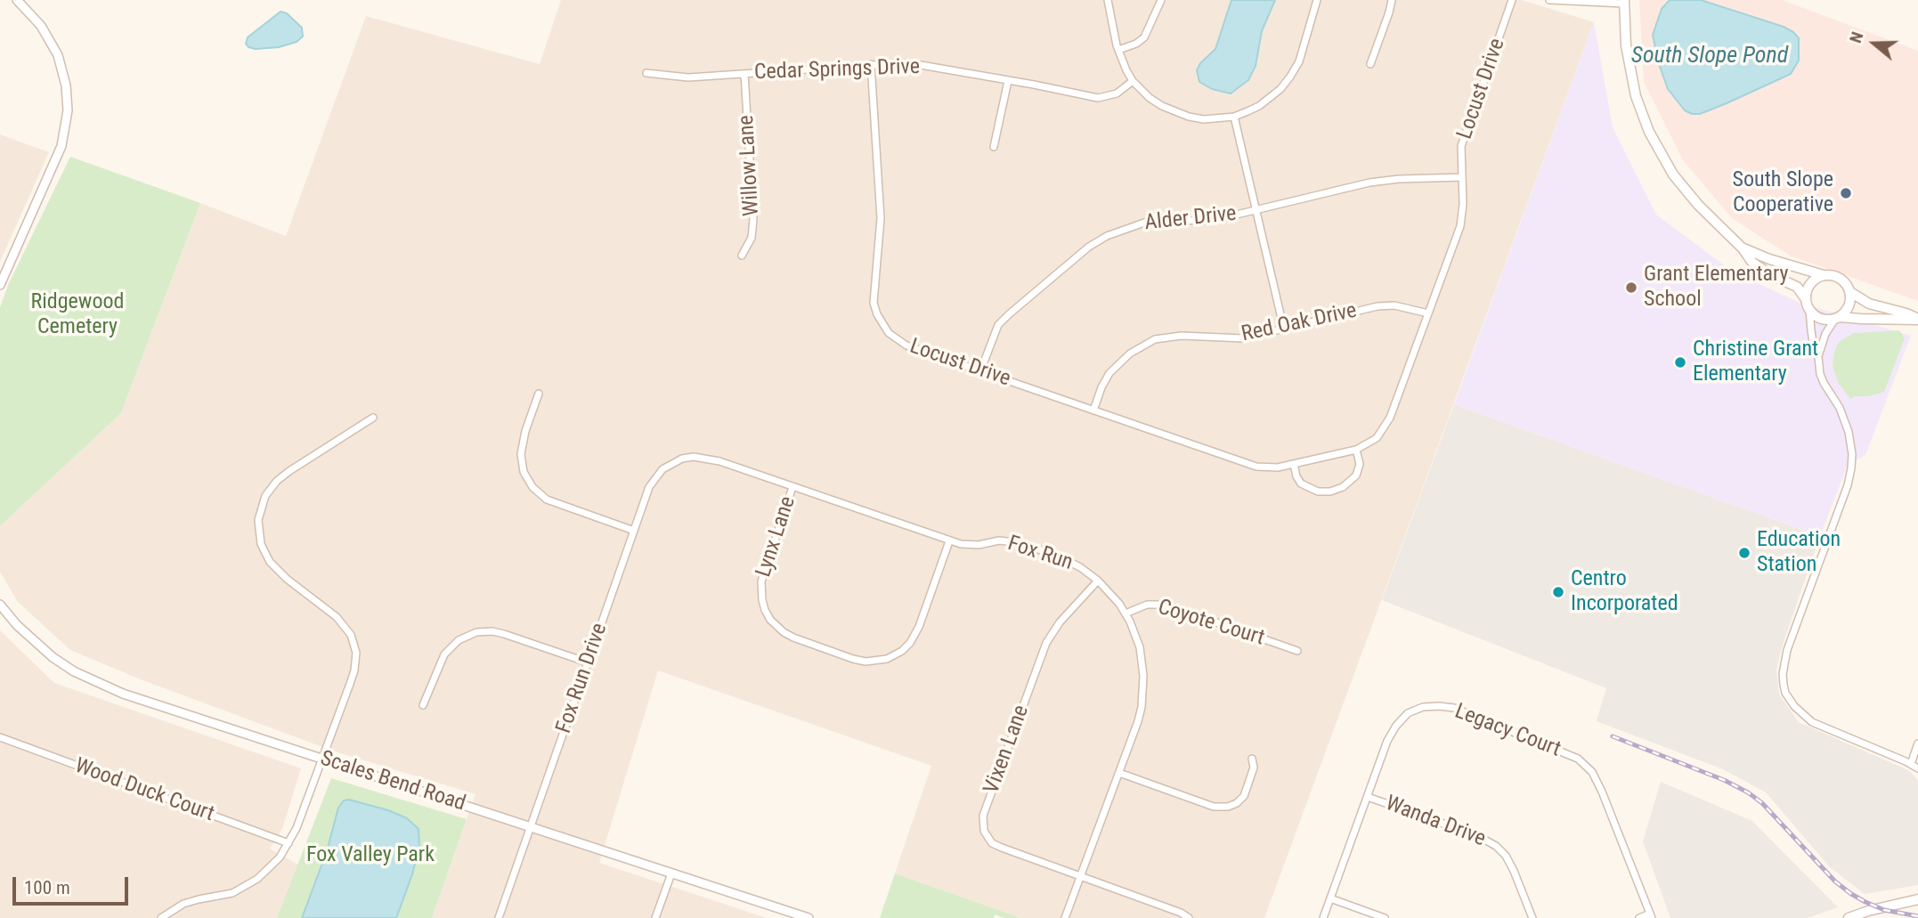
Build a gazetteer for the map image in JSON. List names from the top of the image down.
{
  "streets": {
    "street": [
      "Cedar Springs Drive",
      "Locust Drive",
      "Willow Lane",
      "Alder Drive",
      "Red Oak Drive",
      "Lynx Lane",
      "Fox Run",
      "Coyote Court",
      "Fox Run Drive",
      "Legacy Court",
      "Vixen Lane",
      "Scales Bend Road",
      "Wood Duck Court",
      "Wanda Drive"
    ]
  },
  "crossings": [
    ["Cedar Springs Drive", "Locust Drive"],
    ["Cedar Springs Drive", "Willow Lane"],
    ["Locust Drive", "Alder Drive"],
    ["Locust Drive", "Red Oak Drive"],
    ["Lynx Lane", "Fox Run"],
    ["Fox Run", "Coyote Court"],
    ["Fox Run", "Fox Run Drive"],
    ["Fox Run", "Vixen Lane"],
    ["Fox Run Drive", "Scales Bend Road"],
    ["Legacy Court", "Wanda Drive"]
  ],
  "water": ["South Slope Pond"],
  "parks": ["Ridgewood Cemetery", "Fox Valley Park"],
  "places": [
    "South Slope Cooperative",
    "Grant Elementary School",
    "Christine Grant Elementary",
    "Education Station",
    "Centro Incorporated"
  ],
  "scale_bar": "100 m",
  "north": "left"
}
